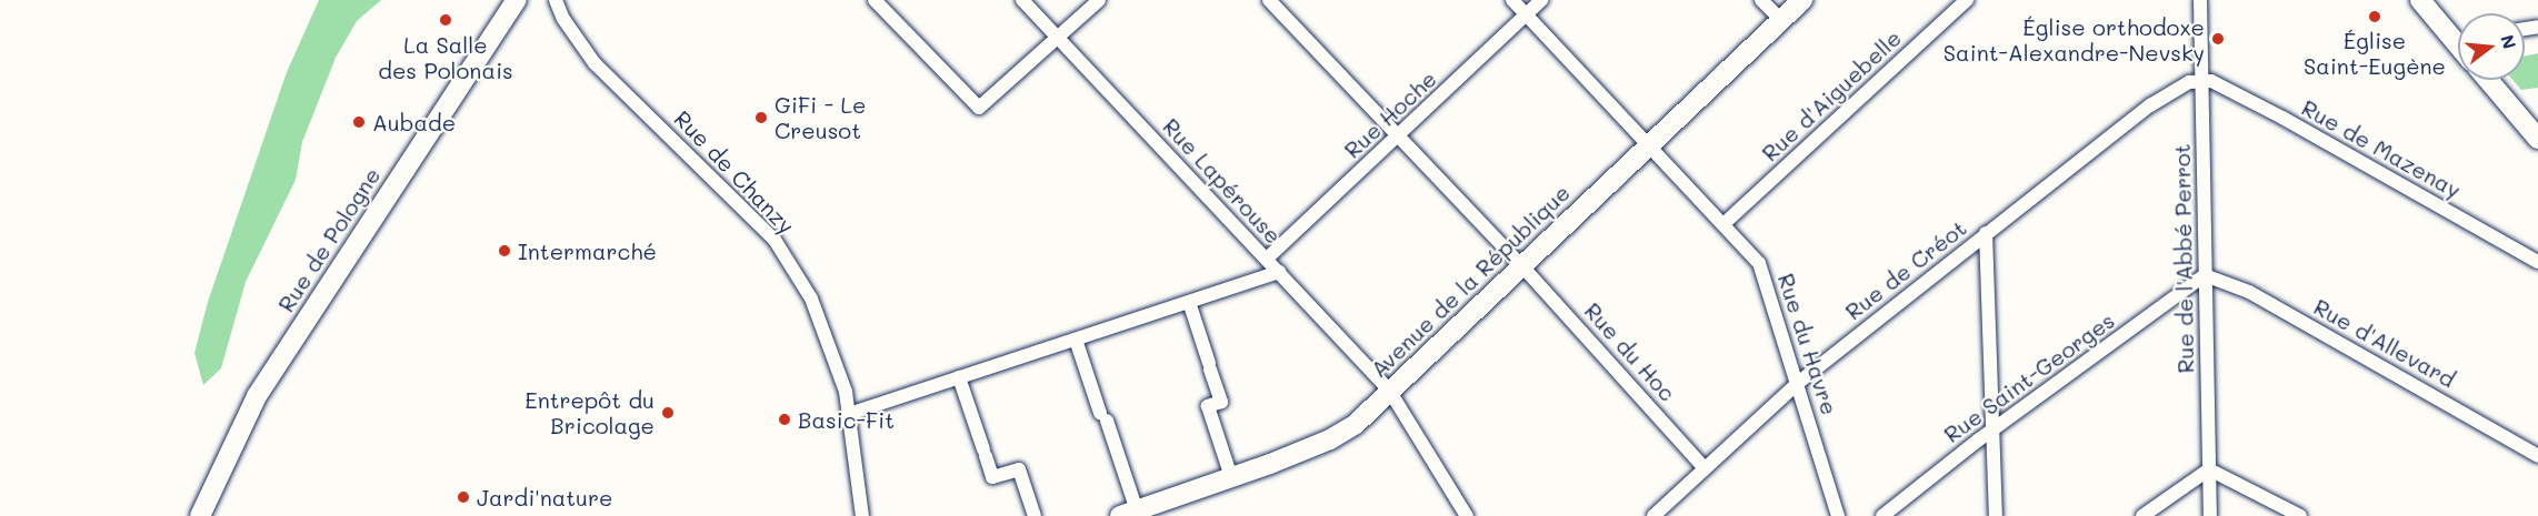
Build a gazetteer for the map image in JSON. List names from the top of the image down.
{
  "streets": {
    "street": [
      "Rue d'Aiguebelle",
      "Rue Hoche",
      "Rue de Mazenay",
      "Rue de Chanzy",
      "Rue Lapérouse",
      "Rue de Pologne",
      "Rue de l'Abbé Perrot",
      "Rue de Créot",
      "Avenue de la République",
      "Rue d'Allevard",
      "Rue du Havre",
      "Rue du Hoc",
      "Rue Saint-Georges"
    ]
  },
  "crossings": [
    ["Rue d'Aiguebelle", "Rue du Havre"],
    ["Rue Hoche", "Rue Lapérouse"],
    ["Rue Hoche", "Rue du Havre"],
    ["Rue Hoche", "Rue du Hoc"],
    ["Rue de Mazenay", "Rue de l'Abbé Perrot"],
    ["Rue de Mazenay", "Rue de Créot"],
    ["Rue Lapérouse", "Avenue de la République"],
    ["Rue de l'Abbé Perrot", "Rue de Créot"],
    ["Rue de l'Abbé Perrot", "Rue d'Allevard"],
    ["Rue de l'Abbé Perrot", "Rue Saint-Georges"],
    ["Rue de Créot", "Rue du Havre"],
    ["Rue de Créot", "Rue du Hoc"],
    ["Avenue de la République", "Rue du Havre"],
    ["Avenue de la République", "Rue du Hoc"],
    ["Rue d'Allevard", "Rue Saint-Georges"]
  ],
  "places": [
    "Église Saint-Eugène",
    "La Salle des Polonais",
    "Église orthodoxe Saint-Alexandre-Nevsky",
    "GiFi - Le Creusot",
    "Aubade",
    "Intermarché",
    "Entrepôt du Bricolage",
    "Basic-Fit",
    "Jardi'nature"
  ],
  "north": "right"
}
